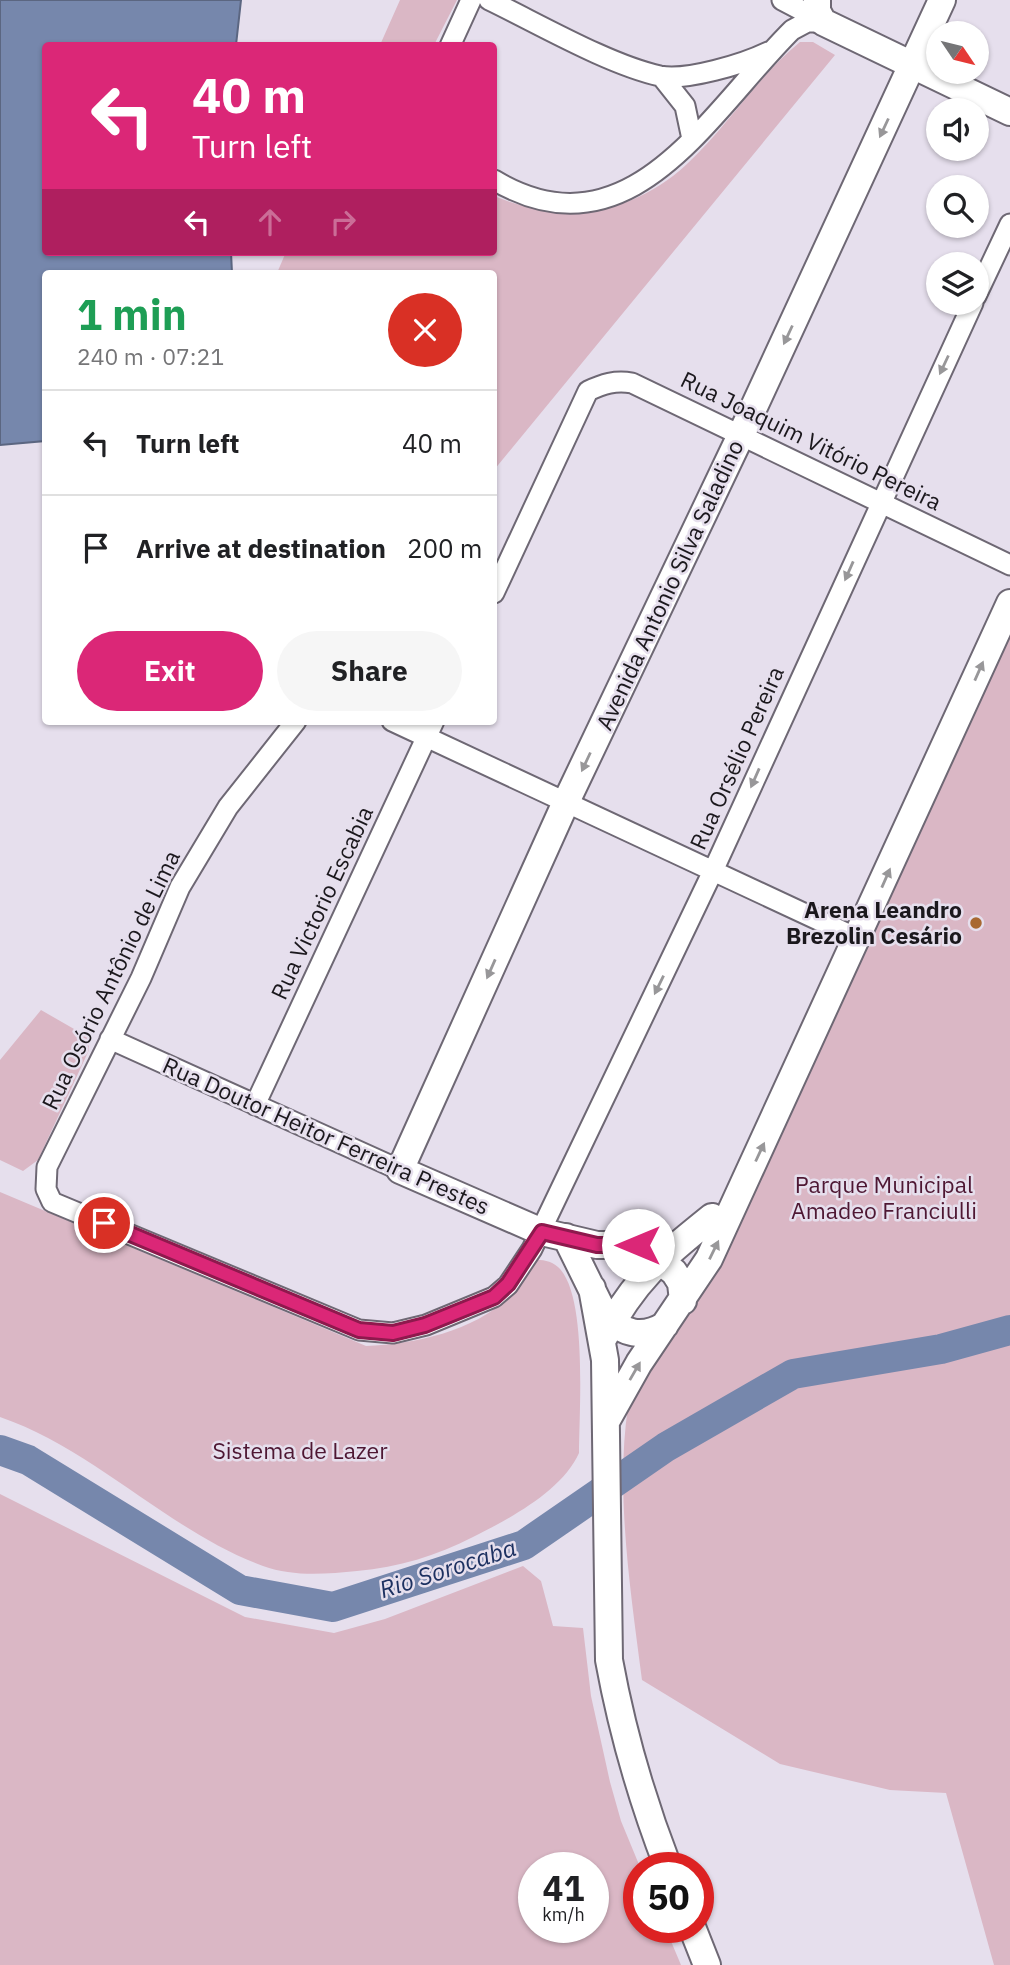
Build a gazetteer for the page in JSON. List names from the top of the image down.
{
  "streets": {
    "main road": ["Avenida Antonio Silva Saladino", "Rua Doutor Heitor Ferreira Prestes"],
    "street": [
      "Rua Joaquim Vitório Pereira",
      "Rua Orsélio Pereira",
      "Rua Victorio Escabia",
      "Rua Osório Antônio de Lima"
    ]
  },
  "crossings": [
    ["Rua Joaquim Vitório Pereira", "Avenida Antonio Silva Saladino"],
    ["Rua Joaquim Vitório Pereira", "Rua Orsélio Pereira"],
    ["Avenida Antonio Silva Saladino", "Rua Doutor Heitor Ferreira Prestes"],
    ["Rua Orsélio Pereira", "Rua Osório Antônio de Lima"],
    ["Rua Orsélio Pereira", "Rua Doutor Heitor Ferreira Prestes"],
    ["Rua Victorio Escabia", "Rua Doutor Heitor Ferreira Prestes"],
    ["Rua Osório Antônio de Lima", "Rua Doutor Heitor Ferreira Prestes"]
  ],
  "one_way": ["Avenida Antonio Silva Saladino", "Rua Orsélio Pereira"],
  "water": ["Rio Sorocaba"],
  "parks": ["Parque Municipal Amadeo Franciulli", "Sistema de Lazer"],
  "places": ["Arena Leandro Brezolin Cesário"],
  "north": "bottom right",
  "page": {
    "turn": ["40 m", "Turn left"],
    "heading": ["1 min", "240 m · 07:21"],
    "list": [
      {
        "name": "Turn left",
        "value": "40 m"
      },
      {
        "name": "Arrive at destination",
        "value": "200 m"
      }
    ],
    "buttons": ["Exit", "Share"],
    "speed": "41 km/h",
    "limit": "50"
  }
}
